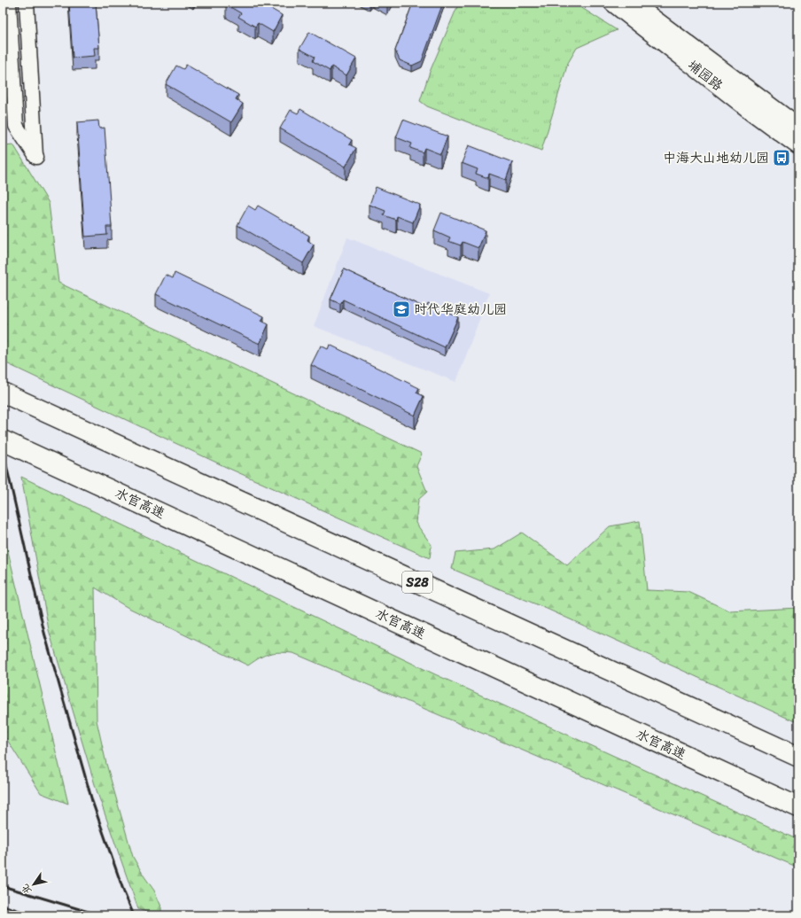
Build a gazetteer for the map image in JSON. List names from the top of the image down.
{
  "streets": {
    "highway": ["水官高速", "S28"],
    "street": ["埔园路"]
  },
  "places": {
    "bus stop": ["中海大山地幼儿园"],
    "school or university": ["时代华庭幼儿园"]
  },
  "north": "bottom left"
}
